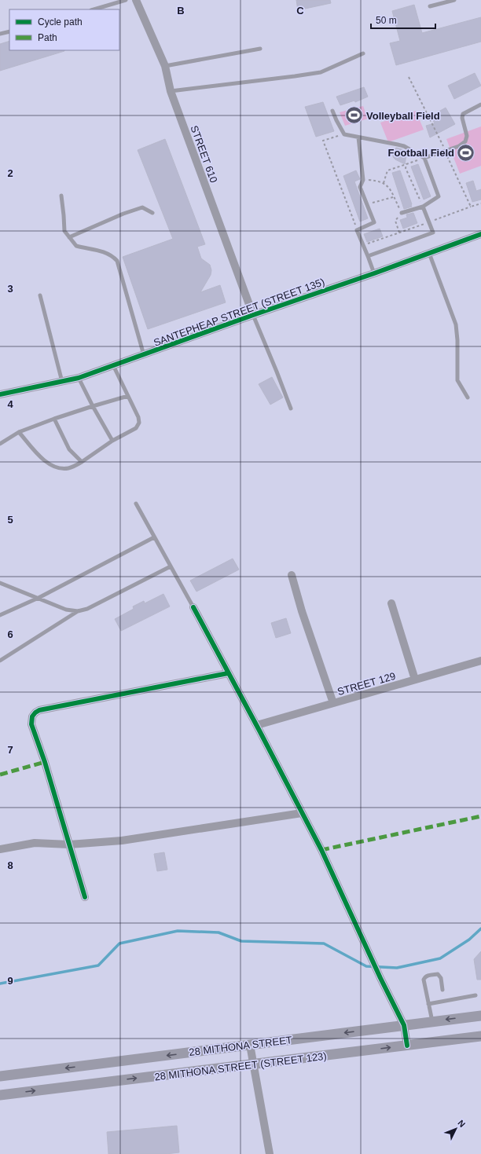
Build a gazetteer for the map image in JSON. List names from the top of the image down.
{
  "streets": {
    "main road": ["28 MITHONA STREET", "28 MITHONA STREET (STREET 123)"],
    "street": ["STREET 610", "SANTEPHEAP STREET (STREET 135)", "STREET 129"]
  },
  "crossings": [
    ["STREET 610", "SANTEPHEAP STREET (STREET 135)"]
  ],
  "one_way": ["28 MITHONA STREET", "28 MITHONA STREET (STREET 123)"],
  "places": {
    "sports": ["Volleyball Field", "Football Field"]
  },
  "legend": ["Cycle path", "Path"],
  "scale_bar": "50 m",
  "north": "top right",
  "grid": {
    "columns": ["B", "C"],
    "rows": [
      "2",
      "3",
      "4",
      "5",
      "6",
      "7",
      "8",
      "9"
    ]
  }
}
